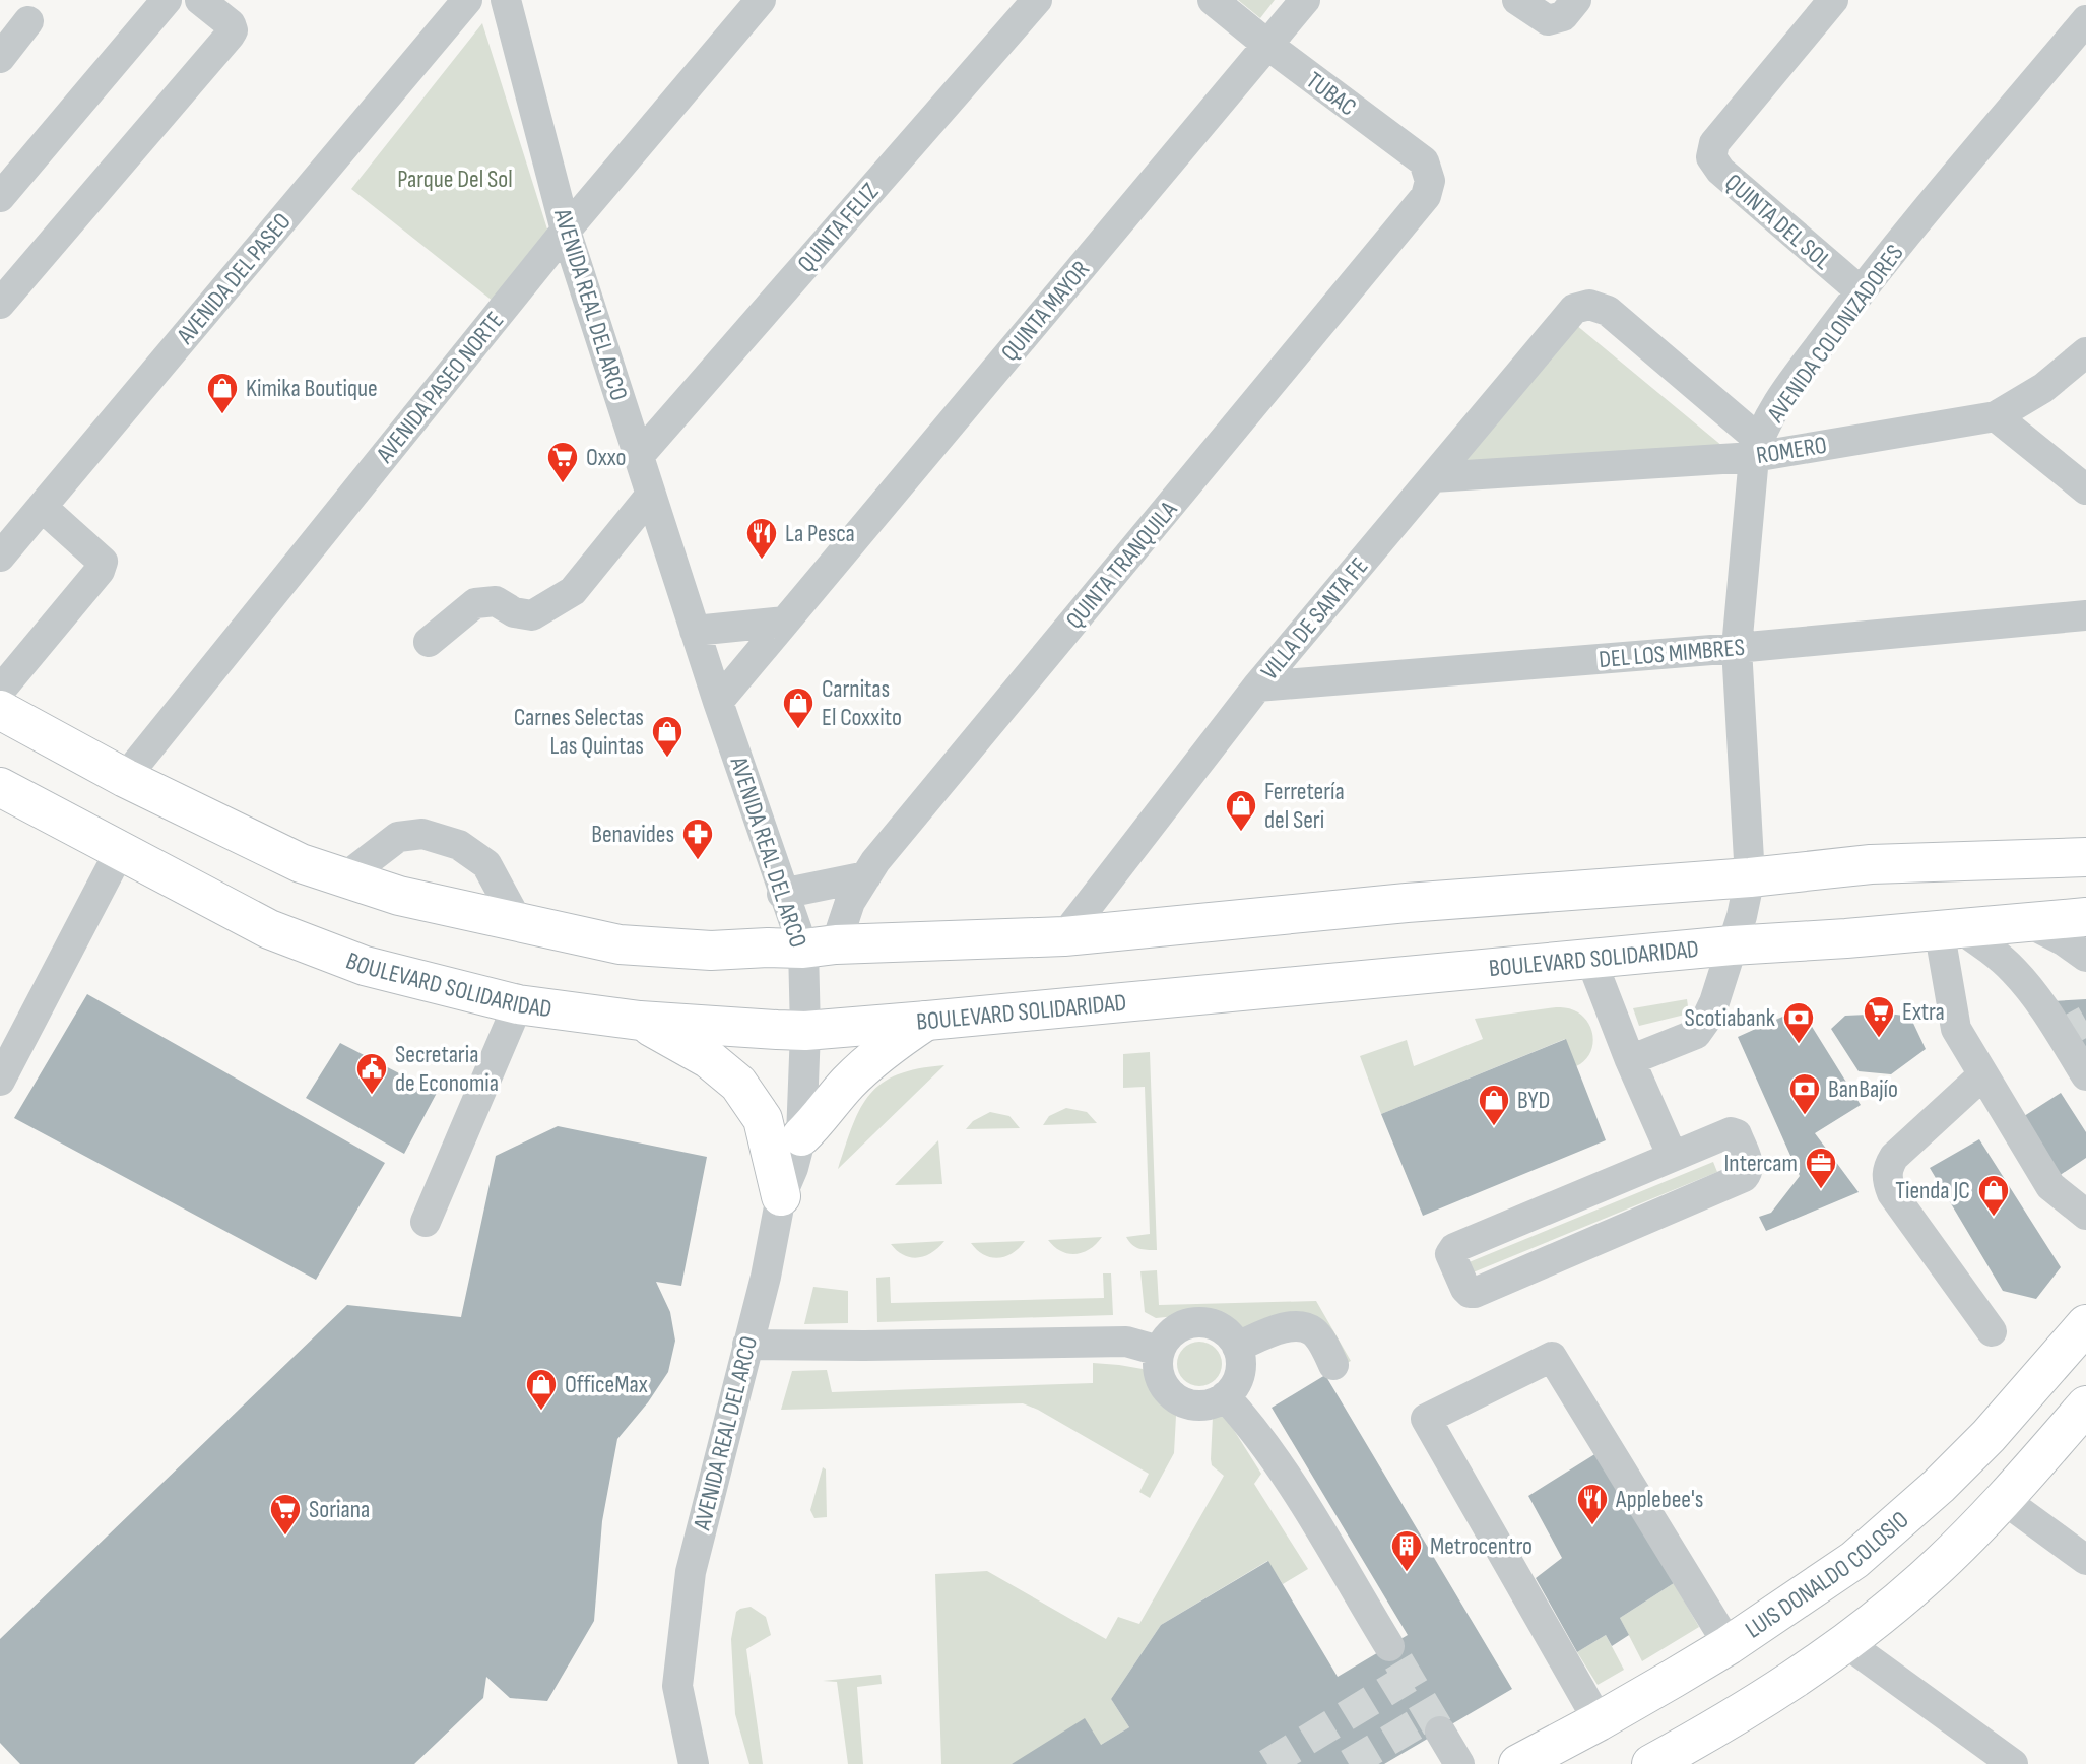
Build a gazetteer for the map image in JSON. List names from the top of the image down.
{
  "streets": {
    "main road": ["BOULEVARD SOLIDARIDAD", "LUIS DONALDO COLOSIO"],
    "street": [
      "TUBAC",
      "QUINTA DEL SOL",
      "QUINTA FELIZ",
      "AVENIDA DEL PASEO",
      "AVENIDA REAL DEL ARCO",
      "QUINTA MAYOR",
      "AVENIDA COLONIZADORES",
      "AVENIDA PASEO NORTE",
      "ROMERO",
      "QUINTA TRANQUILA",
      "VILLA DE SANTA FE",
      "DEL LOS MIMBRES"
    ]
  },
  "crossings": [
    ["TUBAC", "QUINTA MAYOR"],
    ["TUBAC", "QUINTA TRANQUILA"],
    ["QUINTA DEL SOL", "AVENIDA COLONIZADORES"],
    ["QUINTA FELIZ", "AVENIDA REAL DEL ARCO"],
    ["AVENIDA REAL DEL ARCO", "QUINTA MAYOR"],
    ["AVENIDA REAL DEL ARCO", "AVENIDA PASEO NORTE"],
    ["AVENIDA REAL DEL ARCO", "QUINTA TRANQUILA"],
    ["AVENIDA REAL DEL ARCO", "BOULEVARD SOLIDARIDAD"],
    ["AVENIDA COLONIZADORES", "ROMERO"],
    ["AVENIDA COLONIZADORES", "VILLA DE SANTA FE"],
    ["AVENIDA COLONIZADORES", "DEL LOS MIMBRES"],
    ["AVENIDA COLONIZADORES", "BOULEVARD SOLIDARIDAD"],
    ["ROMERO", "VILLA DE SANTA FE"],
    ["VILLA DE SANTA FE", "DEL LOS MIMBRES"]
  ],
  "parks": ["Parque Del Sol"],
  "places": {
    "shop": [
      "Kimika Boutique",
      "Carnitas El Coxxito",
      "Carnes Selectas Las Quintas",
      "Ferretería del Seri",
      "BYD",
      "Tienda JC",
      "OfficeMax"
    ],
    "supermarket": ["Oxxo", "Extra", "Soriana"],
    "restaurant": ["La Pesca", "Applebee's"],
    "pharmacy": ["Benavides"],
    "bank": ["Scotiabank", "BanBajío"],
    "public building": ["Secretaria de Economia"],
    "office": ["Intercam"],
    "building": ["Metrocentro"]
  }
}
